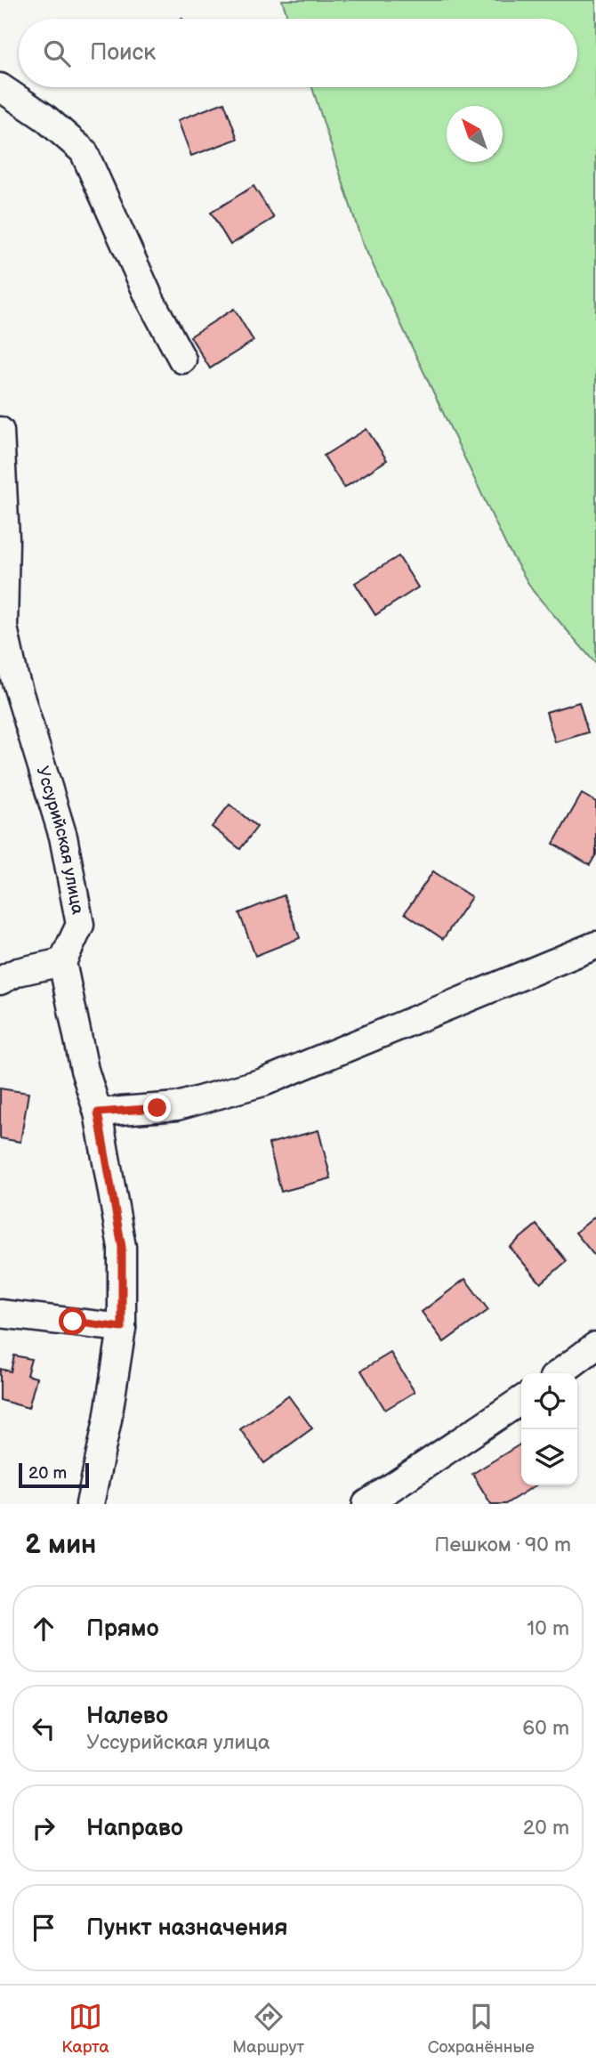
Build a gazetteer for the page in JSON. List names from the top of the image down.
{
  "streets": {
    "street": ["Уссурийская улица"]
  },
  "scale_bar": "20 m",
  "north": "top left",
  "page": {
    "search": "Поиск",
    "scale": "20 m",
    "heading": ["2 мин", "Пешком · 90 m"],
    "list": [
      ["Прямо", "10 m"],
      ["Налево", "Уссурийская улица", "60 m"],
      ["Направо", "20 m"],
      "Пункт назначения"
    ],
    "nav": ["Карта", "Маршрут", "Сохранённые"]
  }
}
